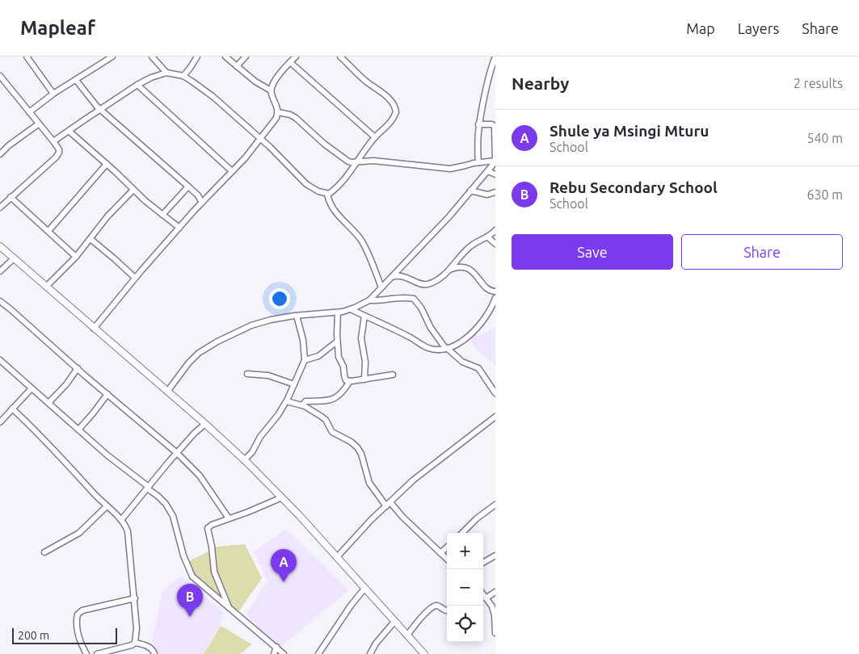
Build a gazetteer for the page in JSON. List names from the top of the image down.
{
  "scale_bar": "200 m",
  "page": {
    "header": "Mapleaf",
    "nav": ["Map", "Layers", "Share"],
    "heading": ["Nearby", "2 results"],
    "list": [
      {
        "mark": "A",
        "name": "Shule ya Msingi Mturu",
        "note": "School",
        "value": "540 m"
      },
      {
        "mark": "B",
        "name": "Rebu Secondary School",
        "note": "School",
        "value": "630 m"
      }
    ],
    "buttons": ["Save", "Share"],
    "map_buttons": ["+", "−"],
    "pins": ["A", "B"],
    "scale": "200 m"
  }
}
